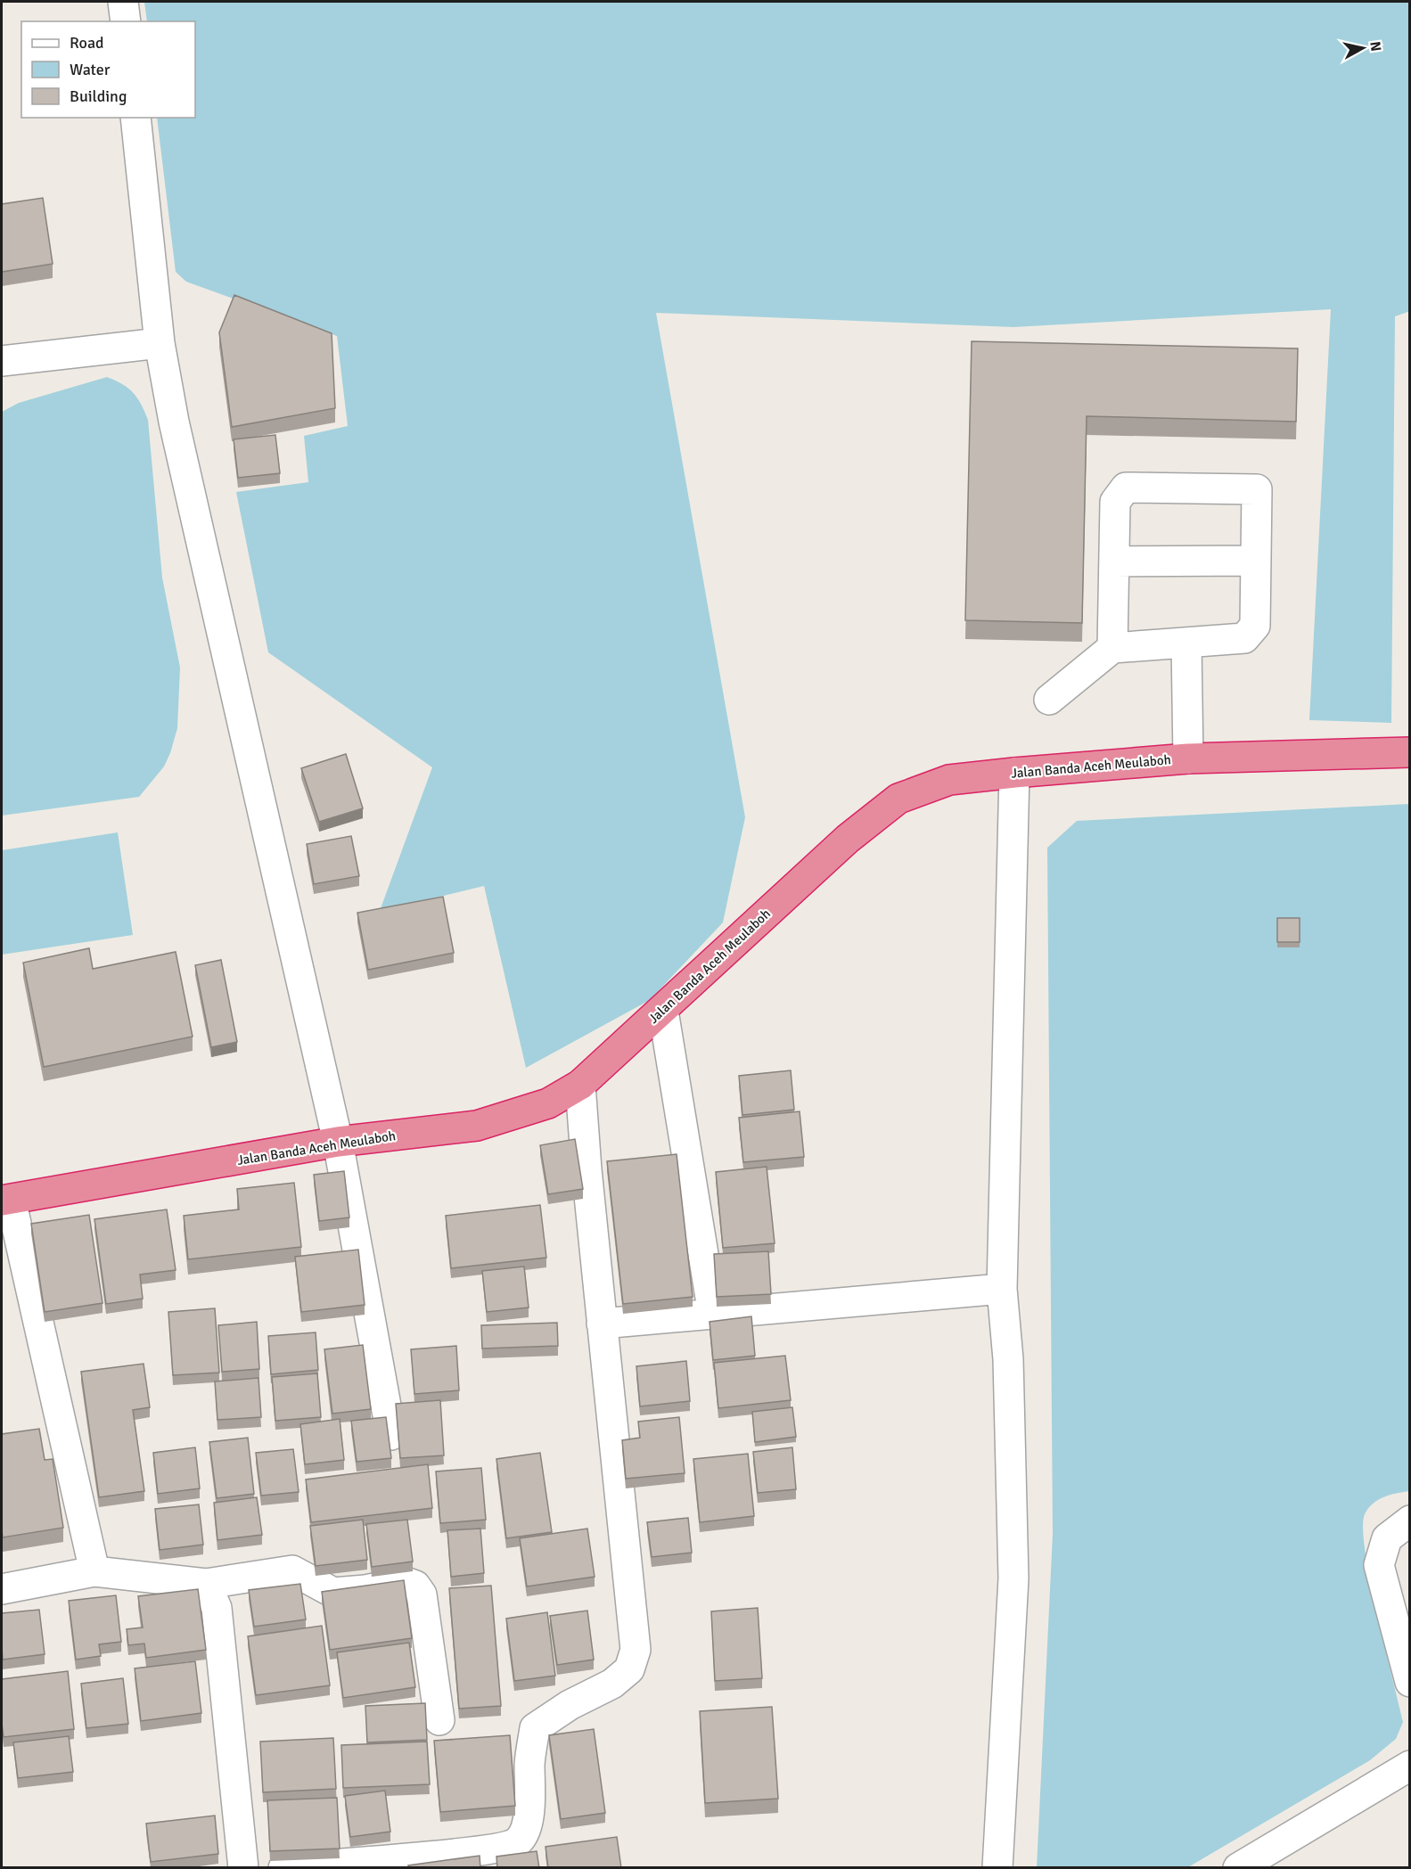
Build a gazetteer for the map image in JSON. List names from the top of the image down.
{
  "streets": {
    "highway": ["Jalan Banda Aceh Meulaboh"]
  },
  "legend": ["Road", "Water", "Building"],
  "north": "right"
}
